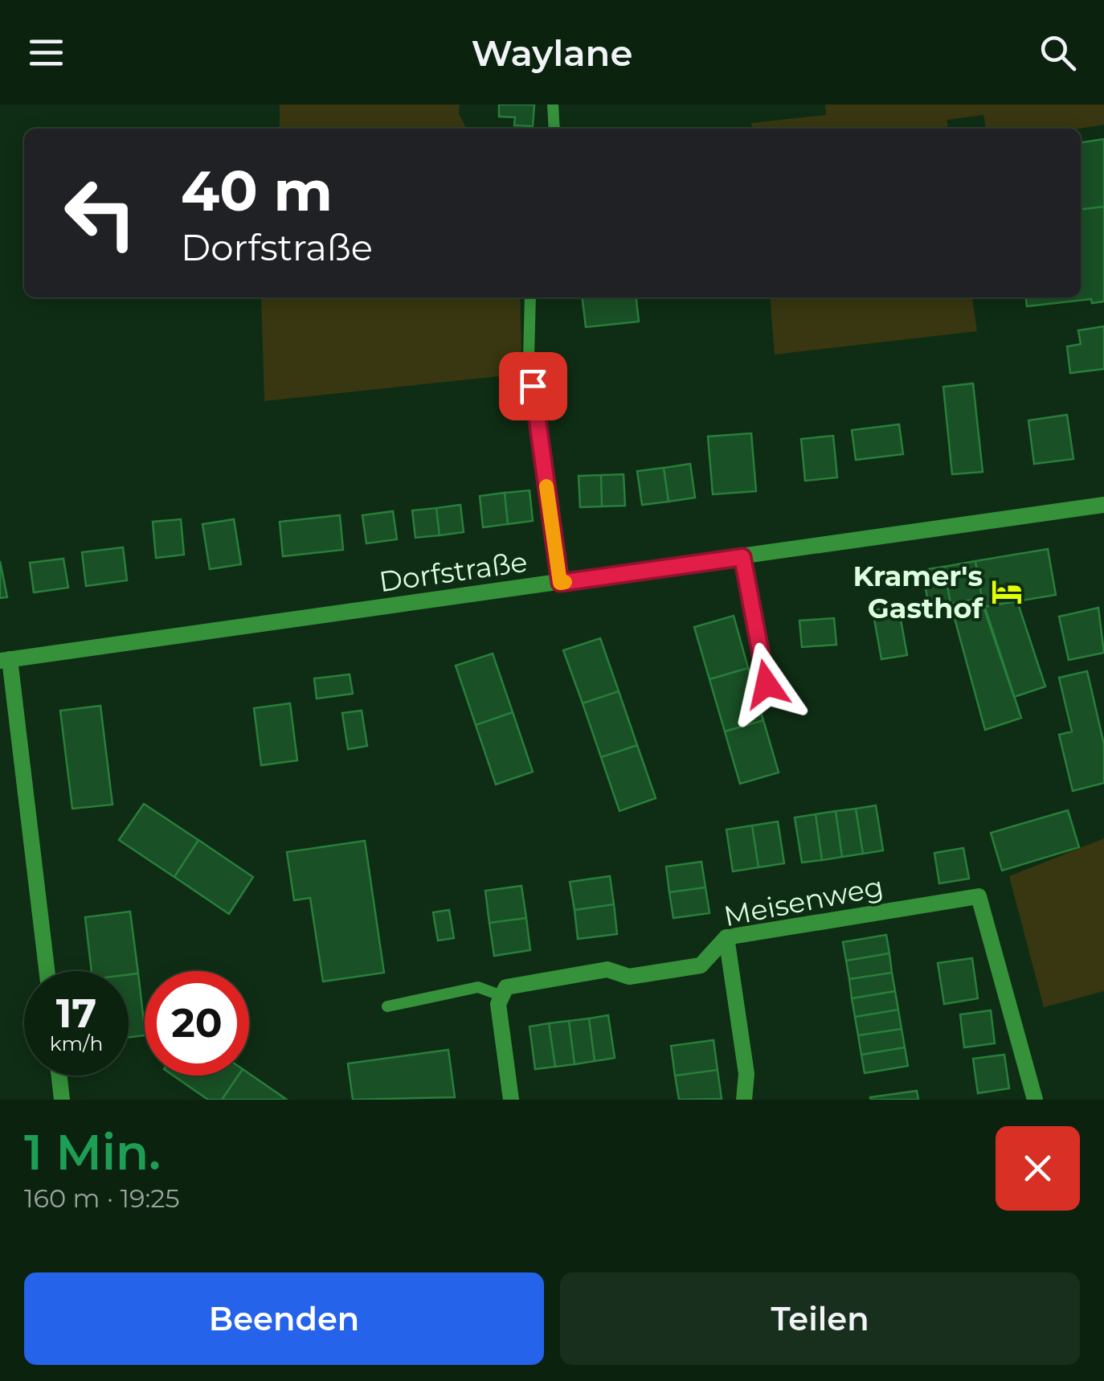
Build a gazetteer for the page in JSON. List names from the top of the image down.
{
  "streets": {
    "street": ["Dorfstraße", "Meisenweg"]
  },
  "places": {
    "hotel": ["Kramer's Gasthof"]
  },
  "page": {
    "header": "Waylane",
    "turn": ["40 m", "Dorfstraße"],
    "speed": "17 km/h",
    "limit": "20",
    "heading": ["1 Min.", "160 m · 19:25"],
    "buttons": ["Beenden", "Teilen"]
  }
}
